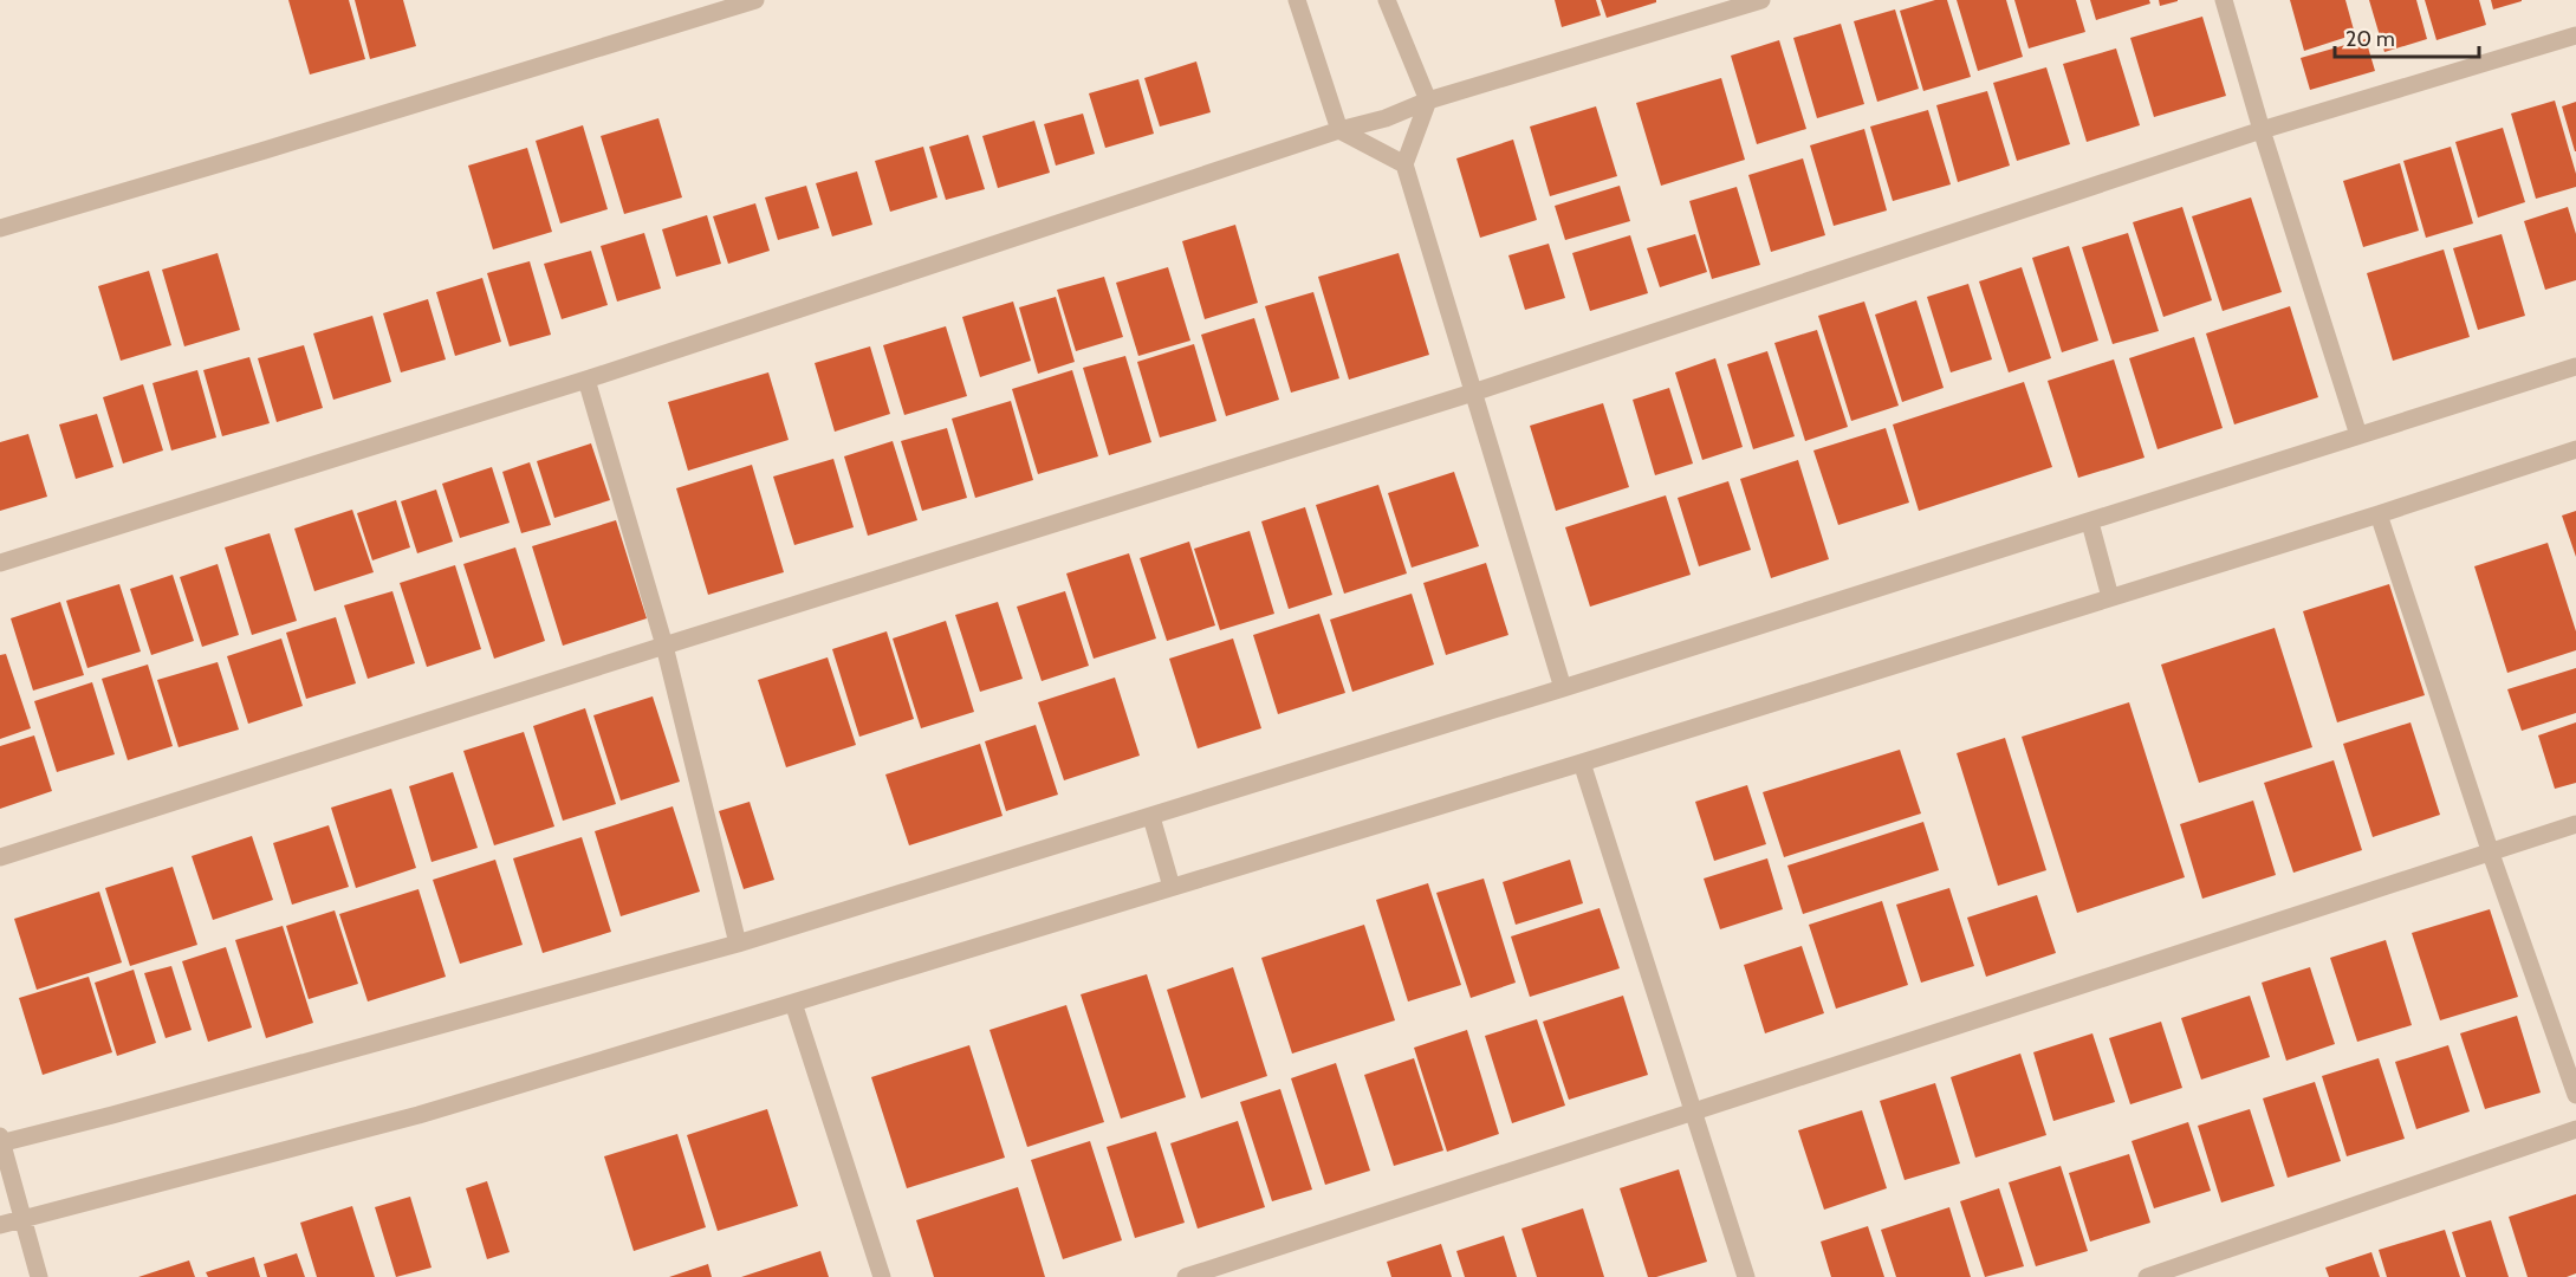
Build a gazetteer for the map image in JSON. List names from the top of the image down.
{
  "scale_bar": "20 m"
}
